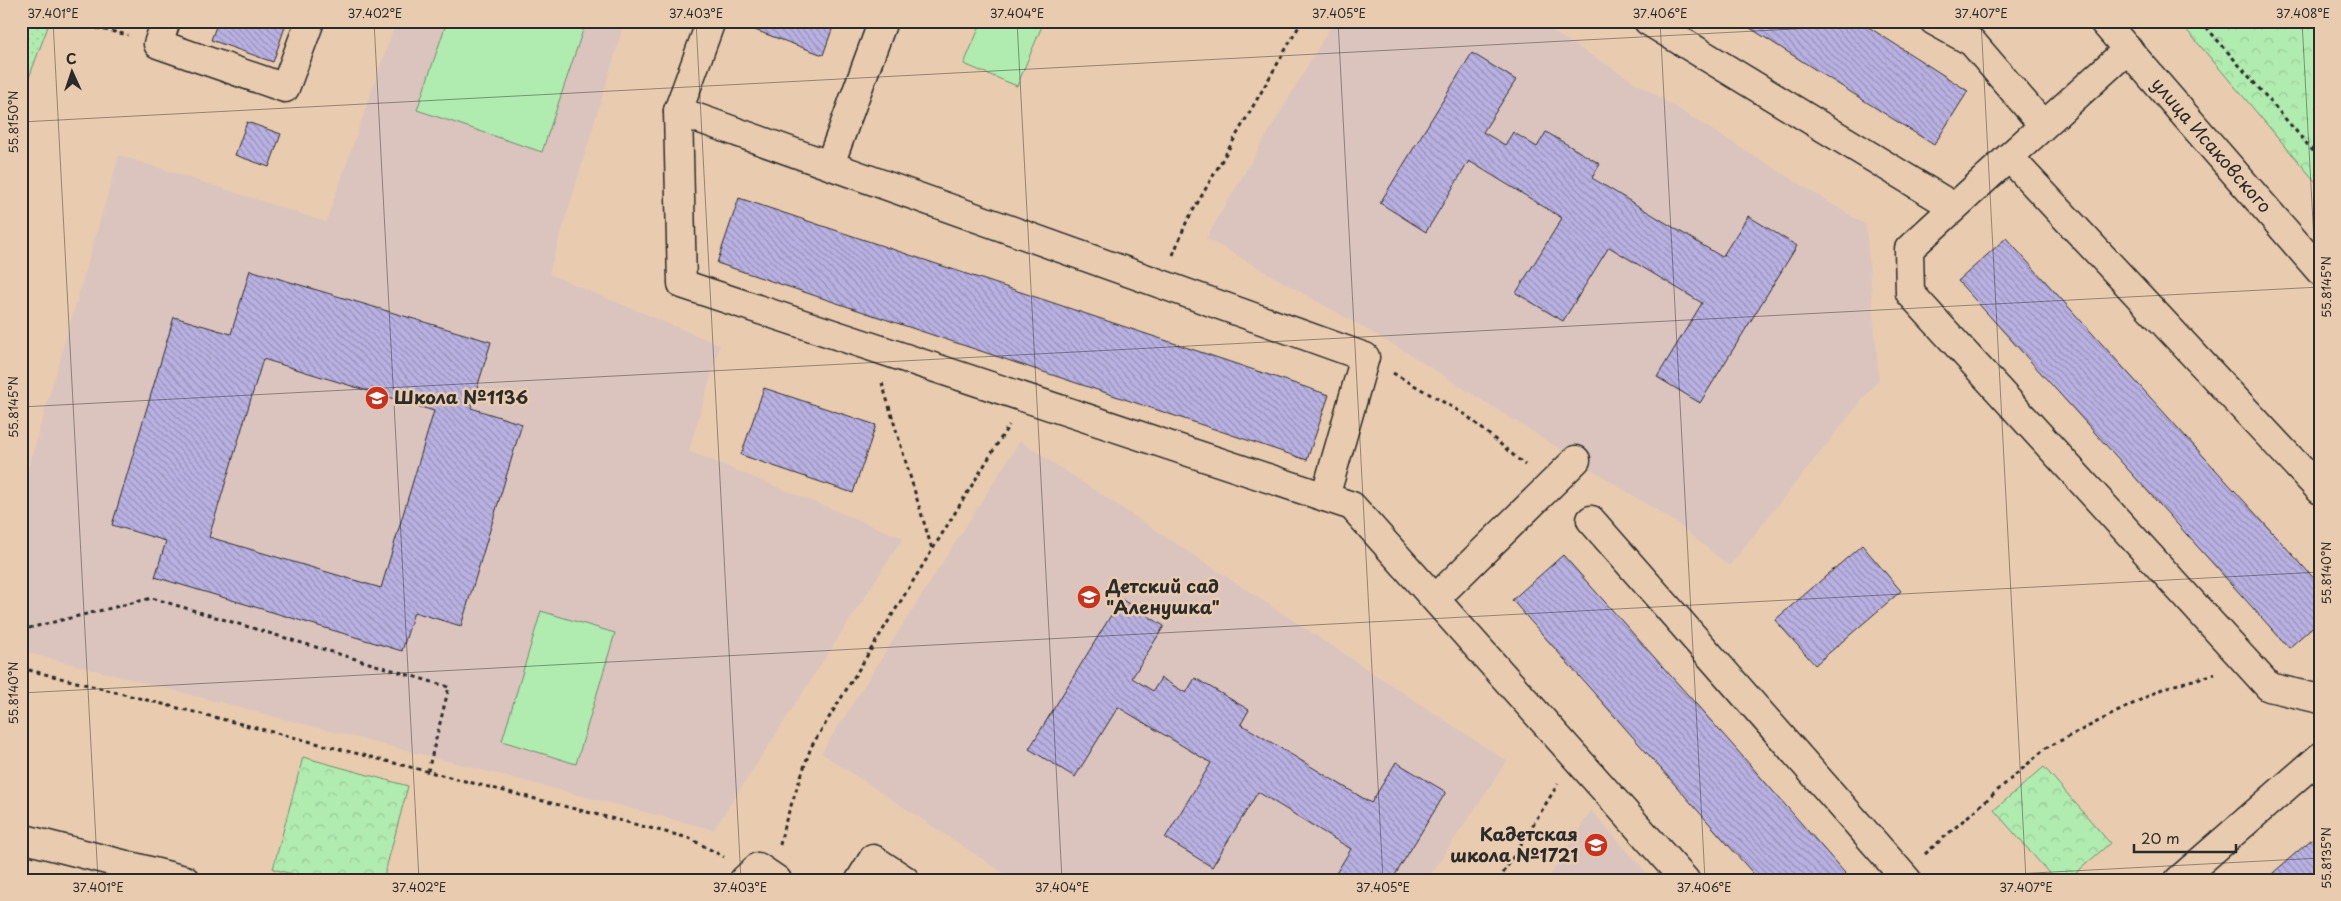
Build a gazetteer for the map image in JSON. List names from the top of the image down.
{
  "streets": {
    "street": ["улица Исаковского"]
  },
  "places": {
    "school or university": ["Школа №1136", "Детский сад \"Аленушка\"", "Кадетская школа №1721"]
  },
  "scale_bar": "20 m",
  "north": "top",
  "coordinates": [
    "37.401°E",
    "37.402°E",
    "37.403°E",
    "37.404°E",
    "37.405°E",
    "37.406°E",
    "37.407°E",
    "37.408°E",
    "55.8150°N",
    "55.8145°N",
    "55.8140°N",
    "55.8135°N"
  ]
}
